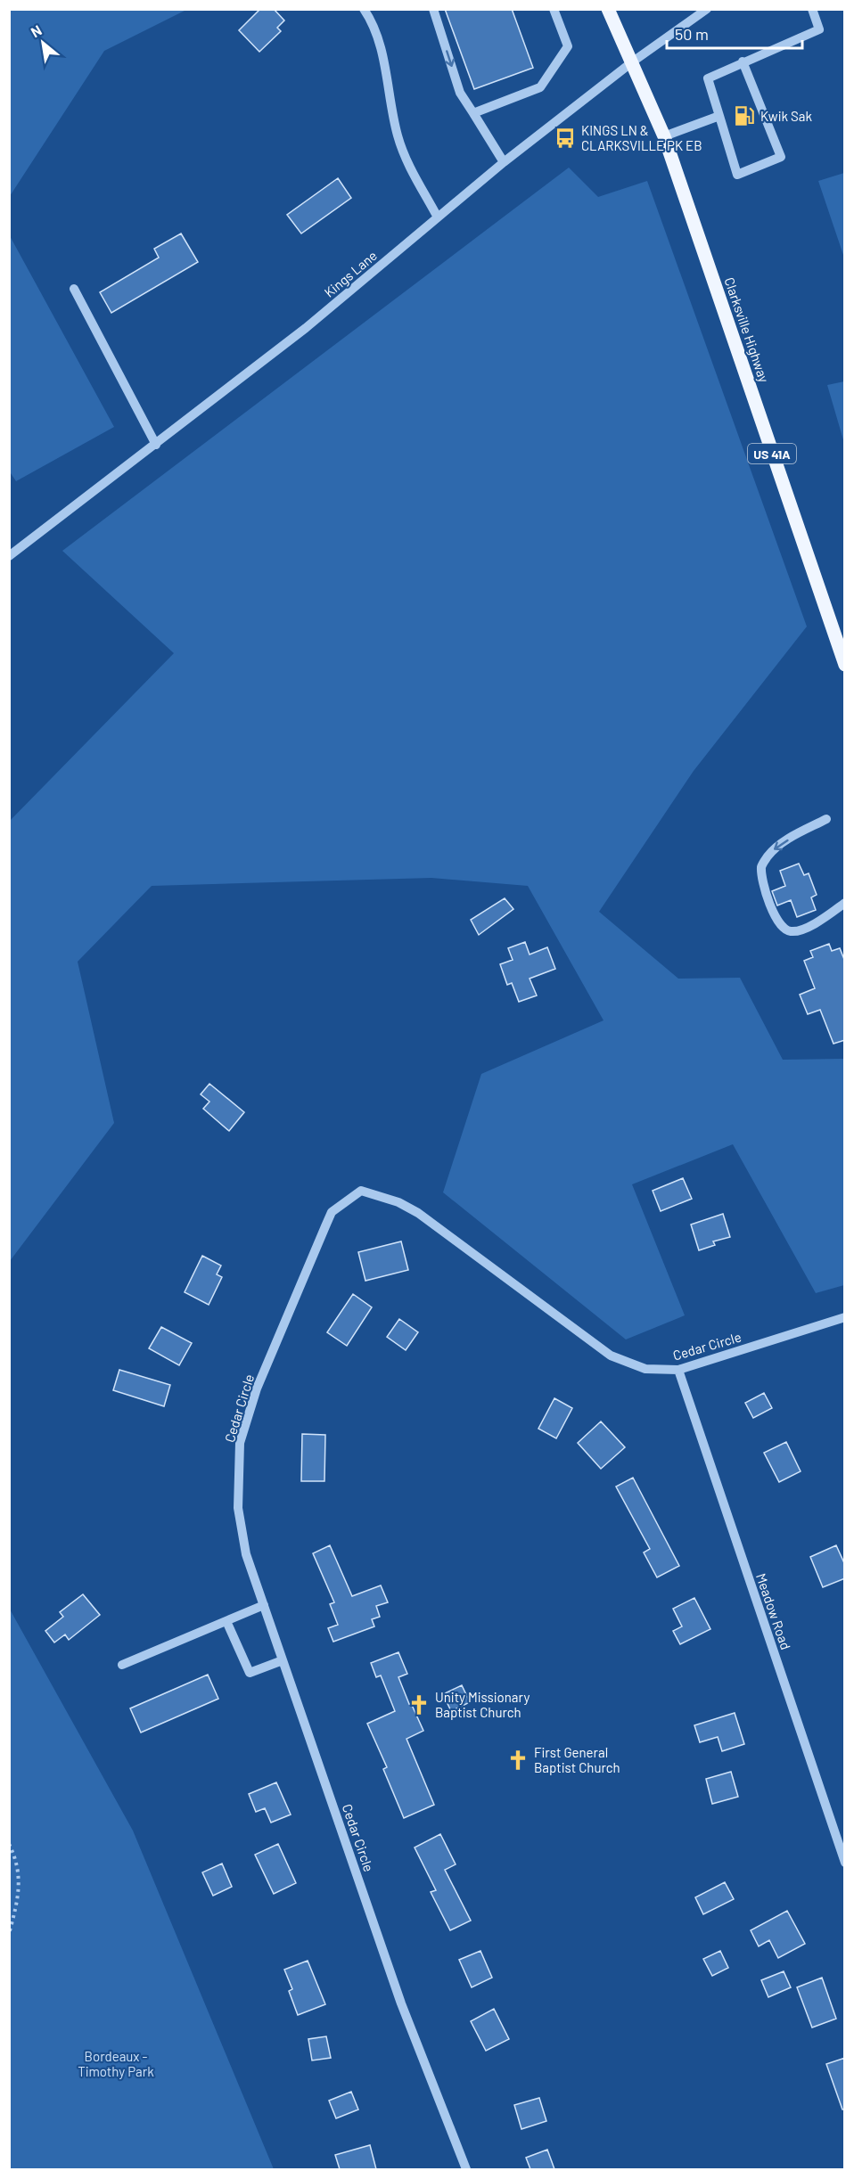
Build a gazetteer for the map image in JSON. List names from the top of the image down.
{
  "streets": {
    "main road": ["Clarksville Highway", "US 41A"],
    "street": ["Kings Lane", "Cedar Circle", "Meadow Road"]
  },
  "crossings": [
    ["Kings Lane", "Clarksville Highway"],
    ["Cedar Circle", "Meadow Road"]
  ],
  "parks": ["Bordeaux - Timothy Park"],
  "places": {
    "fuel station": ["Kwik Sak"],
    "bus stop": ["KINGS LN & CLARKSVILLE PK EB"],
    "church": ["Unity Missionary Baptist Church", "First General Baptist Church"]
  },
  "scale_bar": "50 m",
  "north": "top left"
}
